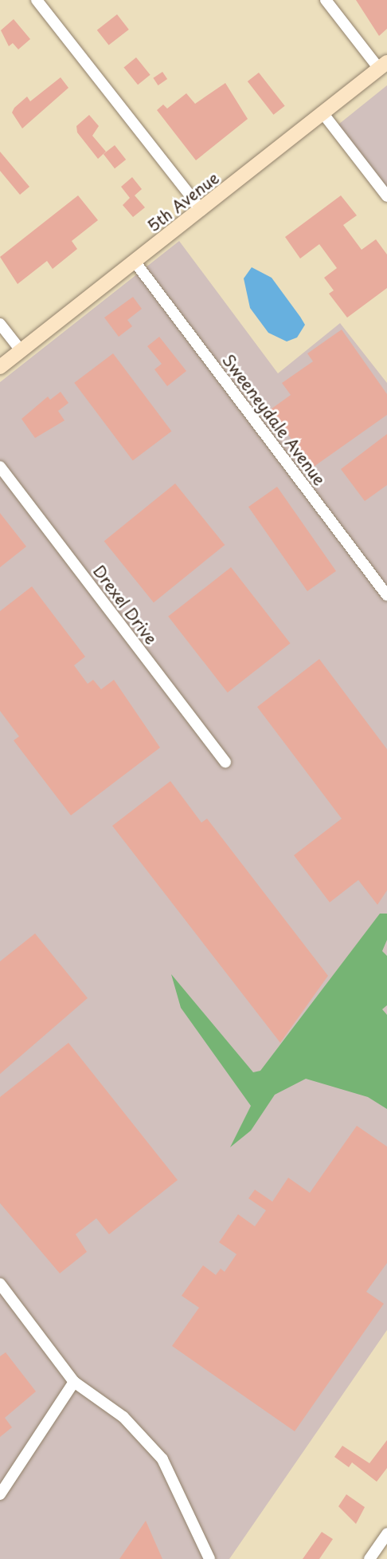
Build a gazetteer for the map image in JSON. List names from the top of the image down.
{
  "streets": {
    "main road": ["5th Avenue"],
    "street": ["Sweeneydale Avenue", "Drexel Drive"]
  },
  "crossings": [
    ["5th Avenue", "Sweeneydale Avenue"]
  ]
}
